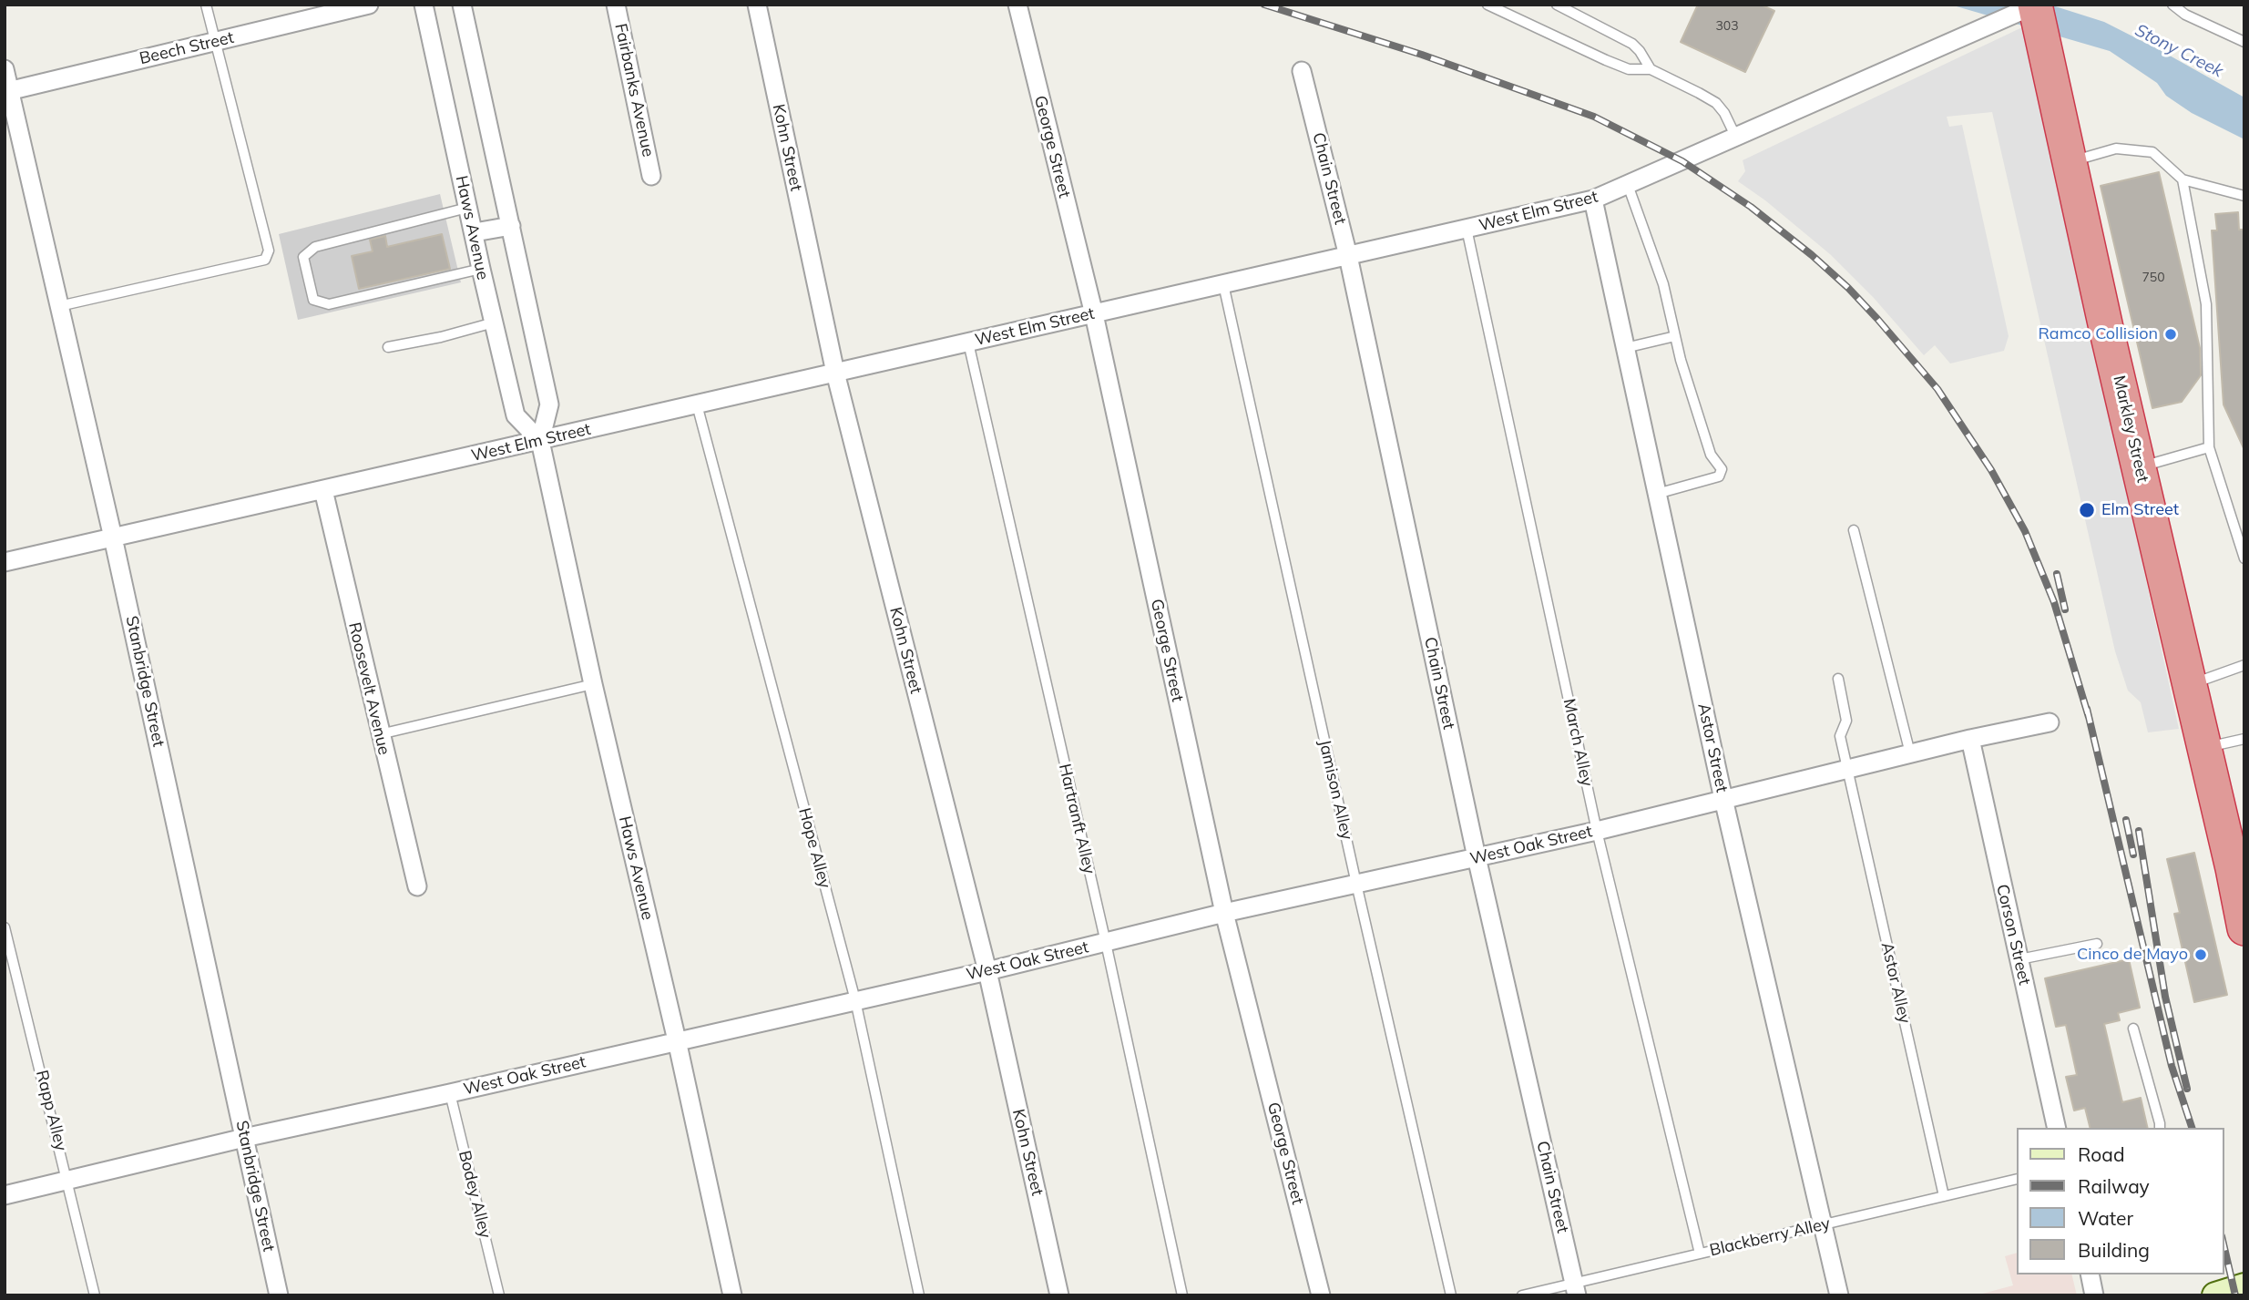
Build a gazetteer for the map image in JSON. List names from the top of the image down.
{
  "streets": {
    "highway": ["Markley Street"],
    "street": [
      "Beech Street",
      "Fairbanks Avenue",
      "George Street",
      "Kohn Street",
      "Chain Street",
      "West Elm Street",
      "Haws Avenue",
      "Stanbridge Street",
      "Roosevelt Avenue",
      "Astor Street",
      "West Oak Street",
      "Corson Street"
    ],
    "lane": [
      "March Alley",
      "Jamison Alley",
      "Hartranft Alley",
      "Hope Alley",
      "Astor Alley",
      "Rapp Alley",
      "Bodey Alley",
      "Blackberry Alley"
    ]
  },
  "crossings": [
    ["Beech Street", "Stanbridge Street"],
    ["George Street", "West Elm Street"],
    ["George Street", "West Oak Street"],
    ["Kohn Street", "West Elm Street"],
    ["Kohn Street", "West Oak Street"],
    ["Chain Street", "West Elm Street"],
    ["Chain Street", "West Oak Street"],
    ["Chain Street", "Blackberry Alley"],
    ["West Elm Street", "Haws Avenue"],
    ["West Elm Street", "Markley Street"],
    ["West Elm Street", "Stanbridge Street"],
    ["West Elm Street", "Roosevelt Avenue"],
    ["West Elm Street", "March Alley"],
    ["West Elm Street", "Astor Street"],
    ["West Elm Street", "Jamison Alley"],
    ["West Elm Street", "Hartranft Alley"],
    ["West Elm Street", "Hope Alley"],
    ["Haws Avenue", "West Oak Street"],
    ["Stanbridge Street", "West Oak Street"],
    ["March Alley", "West Oak Street"],
    ["March Alley", "Blackberry Alley"],
    ["Astor Street", "West Oak Street"],
    ["Astor Street", "Blackberry Alley"],
    ["Jamison Alley", "West Oak Street"],
    ["Hartranft Alley", "West Oak Street"],
    ["West Oak Street", "Hope Alley"],
    ["West Oak Street", "Corson Street"],
    ["West Oak Street", "Astor Alley"],
    ["West Oak Street", "Rapp Alley"],
    ["West Oak Street", "Bodey Alley"],
    ["Astor Alley", "Blackberry Alley"]
  ],
  "water": ["Stony Creek"],
  "places": ["Ramco Collision", "Elm Street", "Cinco de Mayo"],
  "house_numbers": ["303", "750"],
  "legend": [
    "Road",
    "Railway",
    "Water",
    "Building"
  ]
}
